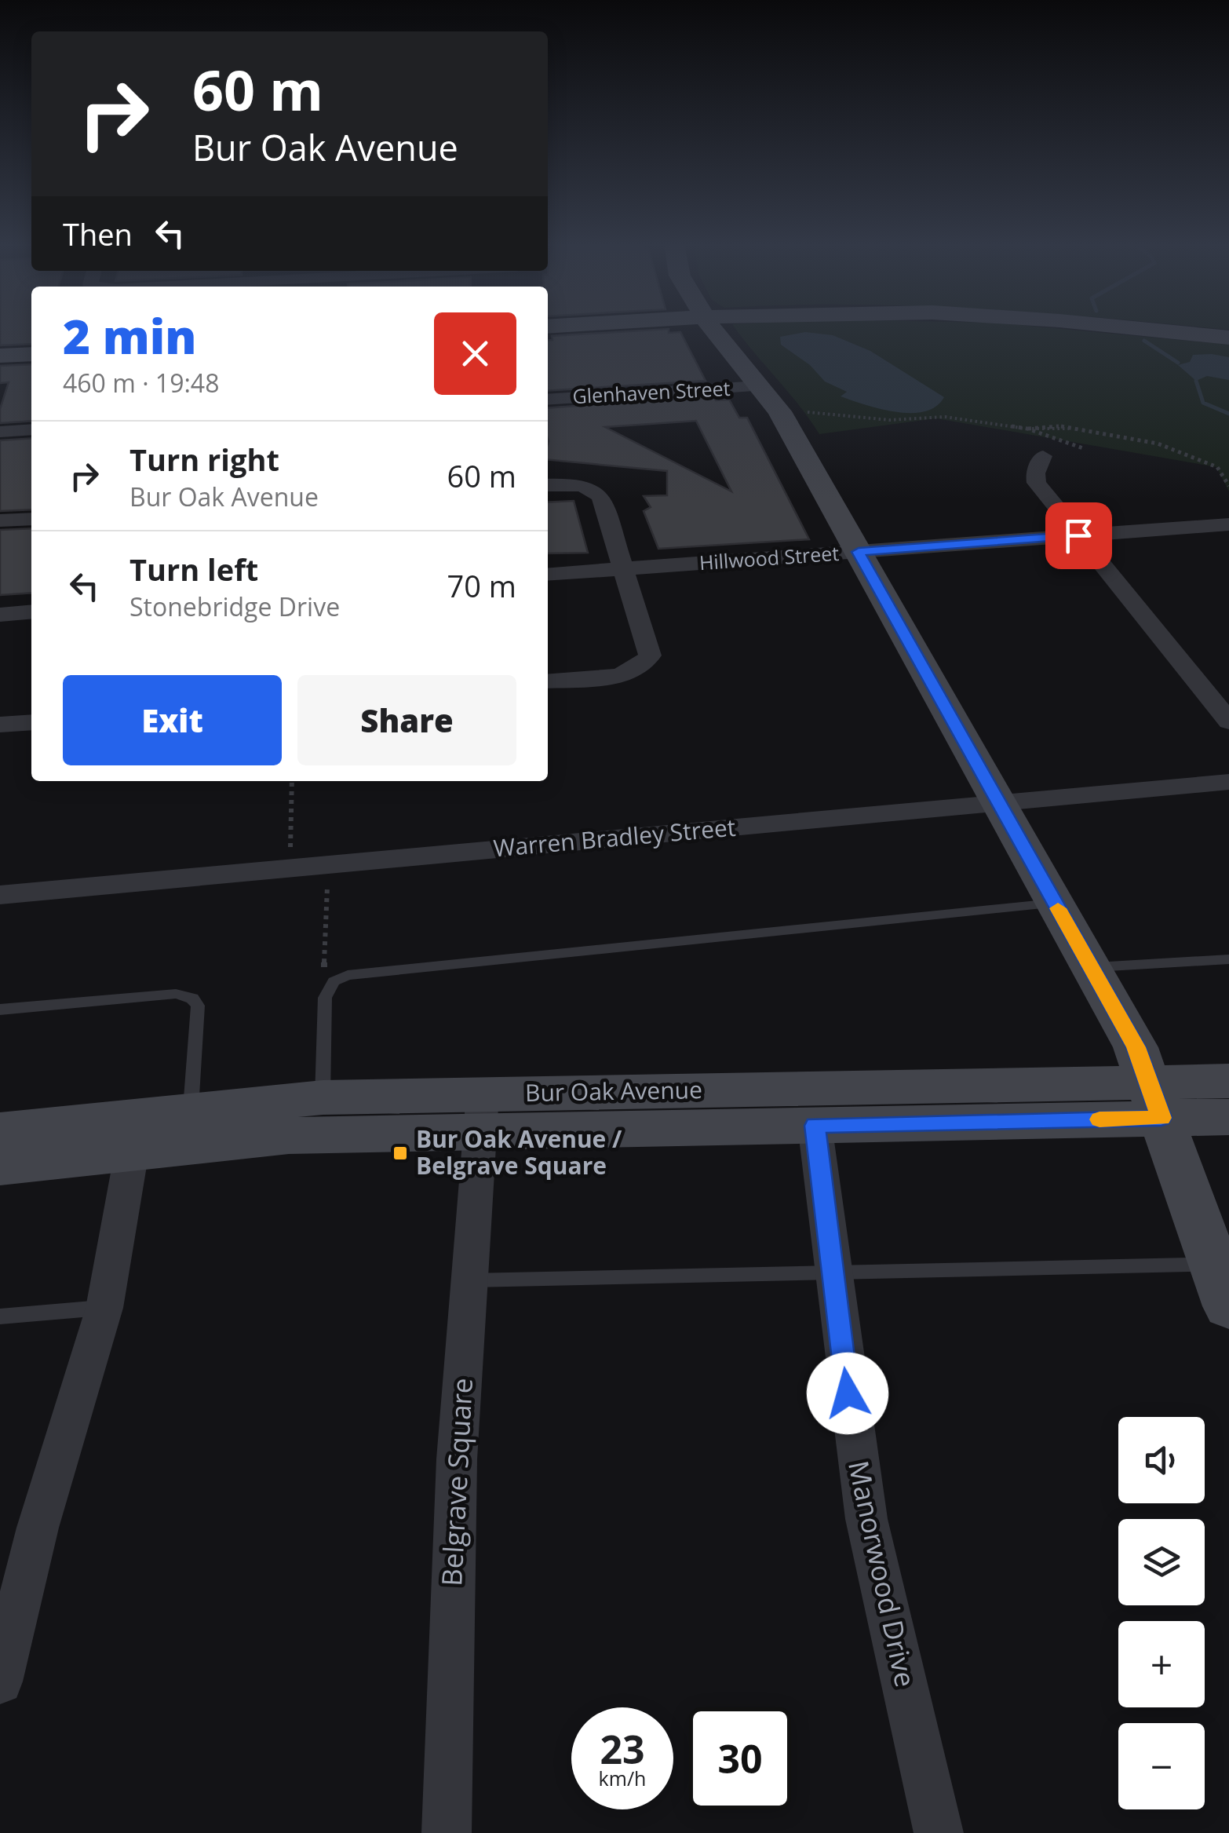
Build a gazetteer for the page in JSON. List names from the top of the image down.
{
  "streets": {
    "street": [
      "Glenhaven Street",
      "Hillwood Street",
      "Warren Bradley Street",
      "Bur Oak Avenue",
      "Belgrave Square",
      "Manorwood Drive"
    ]
  },
  "crossings": [
    ["Bur Oak Avenue", "Belgrave Square"],
    ["Bur Oak Avenue", "Manorwood Drive"]
  ],
  "places": {
    "transit": ["Bur Oak Avenue / Belgrave Square"]
  },
  "page": {
    "turn": ["60 m", "Bur Oak Avenue"],
    "then": "Then",
    "heading": ["2 min", "460 m · 19:48"],
    "list": [
      {
        "name": "Turn right",
        "note": "Bur Oak Avenue",
        "value": "60 m"
      },
      {
        "name": "Turn left",
        "note": "Stonebridge Drive",
        "value": "70 m"
      }
    ],
    "buttons": ["Exit", "Share"],
    "map_buttons": ["+", "−"],
    "speed": "23 km/h",
    "limit": "30"
  }
}
